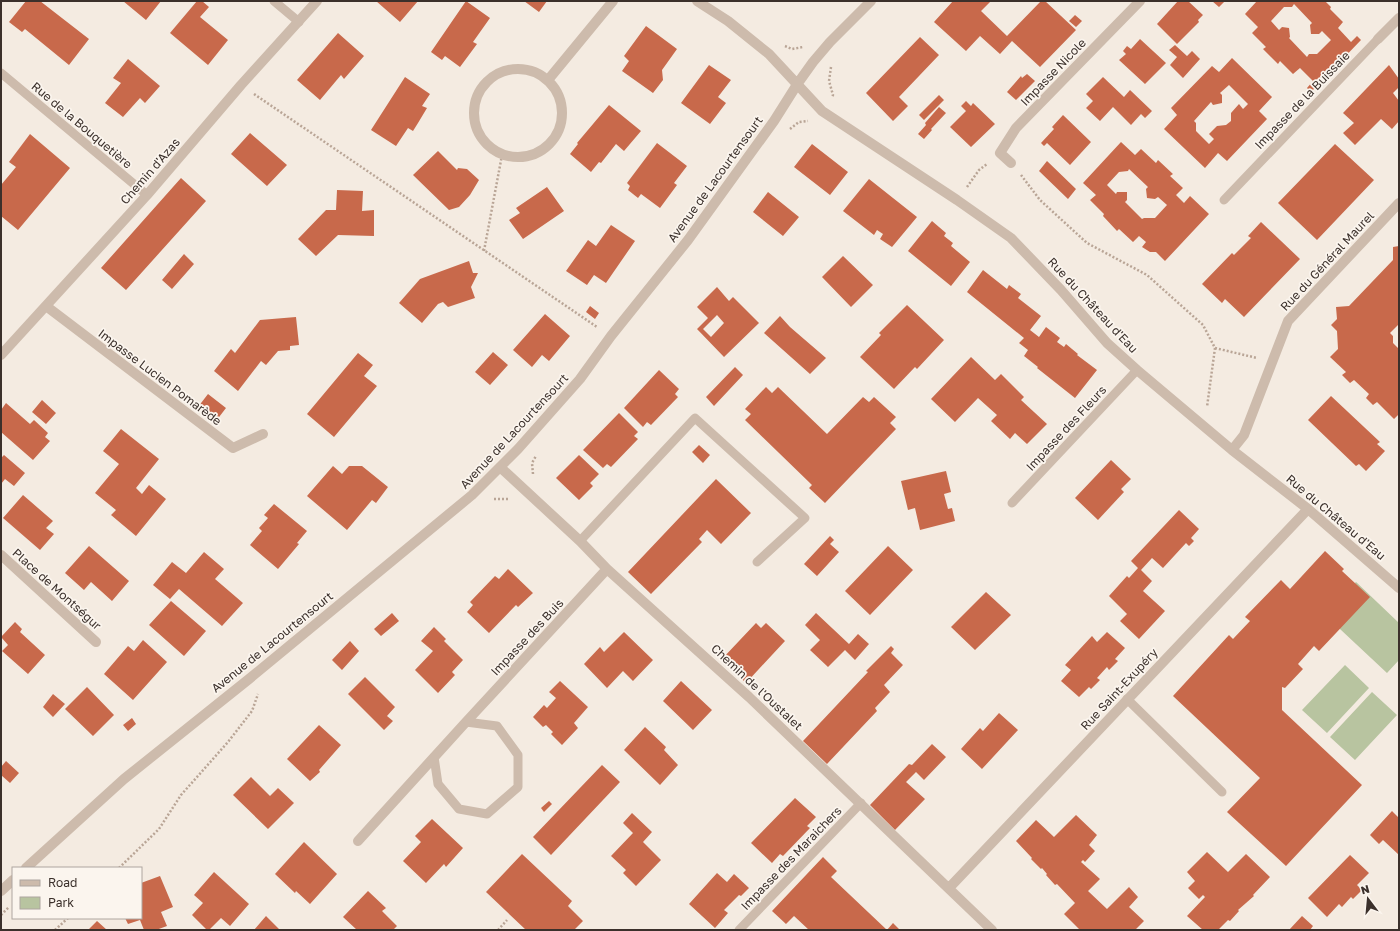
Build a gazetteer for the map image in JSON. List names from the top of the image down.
{
  "streets": {
    "street": [
      "Impasse Nicole",
      "Impasse de la Buissaie",
      "Chemin d'Azas",
      "Avenue de Lacourtensourt",
      "Rue du Général Maurel",
      "Rue du Château d'Eau",
      "Impasse Lucien Pomarède",
      "Place de Montségur",
      "Impasse des Buis",
      "Chemin de l'Oustalet",
      "Rue Saint-Exupéry"
    ],
    "lane": ["Rue de la Bouquetière", "Impasse des Fleurs", "Impasse des Maraichers"]
  },
  "crossings": [
    ["Rue de la Bouquetière", "Chemin d'Azas"],
    ["Chemin d'Azas", "Impasse Lucien Pomarède"],
    ["Avenue de Lacourtensourt", "Rue du Château d'Eau"],
    ["Avenue de Lacourtensourt", "Chemin de l'Oustalet"],
    ["Rue du Général Maurel", "Rue du Château d'Eau"],
    ["Rue du Château d'Eau", "Impasse des Fleurs"],
    ["Rue du Château d'Eau", "Rue Saint-Exupéry"],
    ["Impasse des Buis", "Chemin de l'Oustalet"],
    ["Chemin de l'Oustalet", "Rue Saint-Exupéry"],
    ["Chemin de l'Oustalet", "Impasse des Maraichers"]
  ],
  "legend": ["Road", "Park"],
  "north": "top"
}
